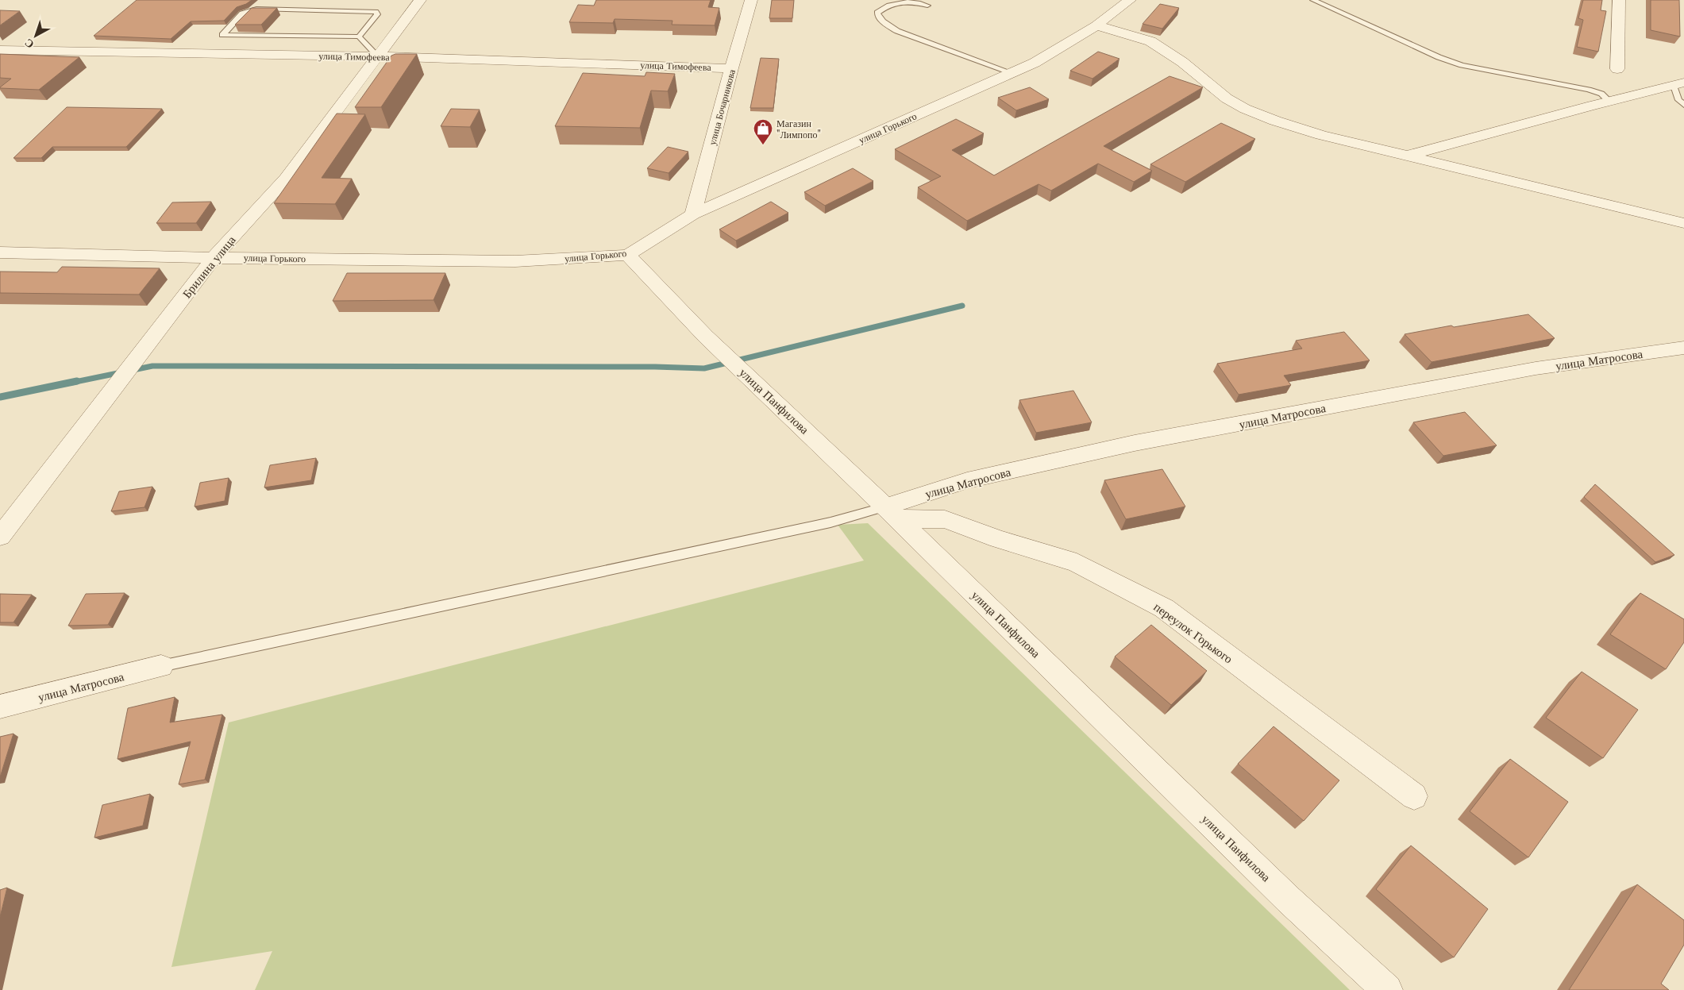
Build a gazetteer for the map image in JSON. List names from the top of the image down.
{
  "streets": {
    "street": [
      "улица Тимофеева",
      "улица Бочарникова",
      "улица Горького",
      "Брилина улица",
      "улица Матросова",
      "улица Панфилова",
      "переулок Горького"
    ]
  },
  "crossings": [
    ["улица Тимофеева", "улица Бочарникова"],
    ["улица Тимофеева", "Брилина улица"],
    ["улица Бочарникова", "улица Горького"],
    ["улица Горького", "Брилина улица"],
    ["улица Горького", "улица Панфилова"],
    ["улица Матросова", "улица Панфилова"],
    ["улица Матросова", "переулок Горького"],
    ["улица Панфилова", "переулок Горького"]
  ],
  "places": {
    "shop": ["Магазин \"Лимпопо\""]
  },
  "north": "bottom left"
}
